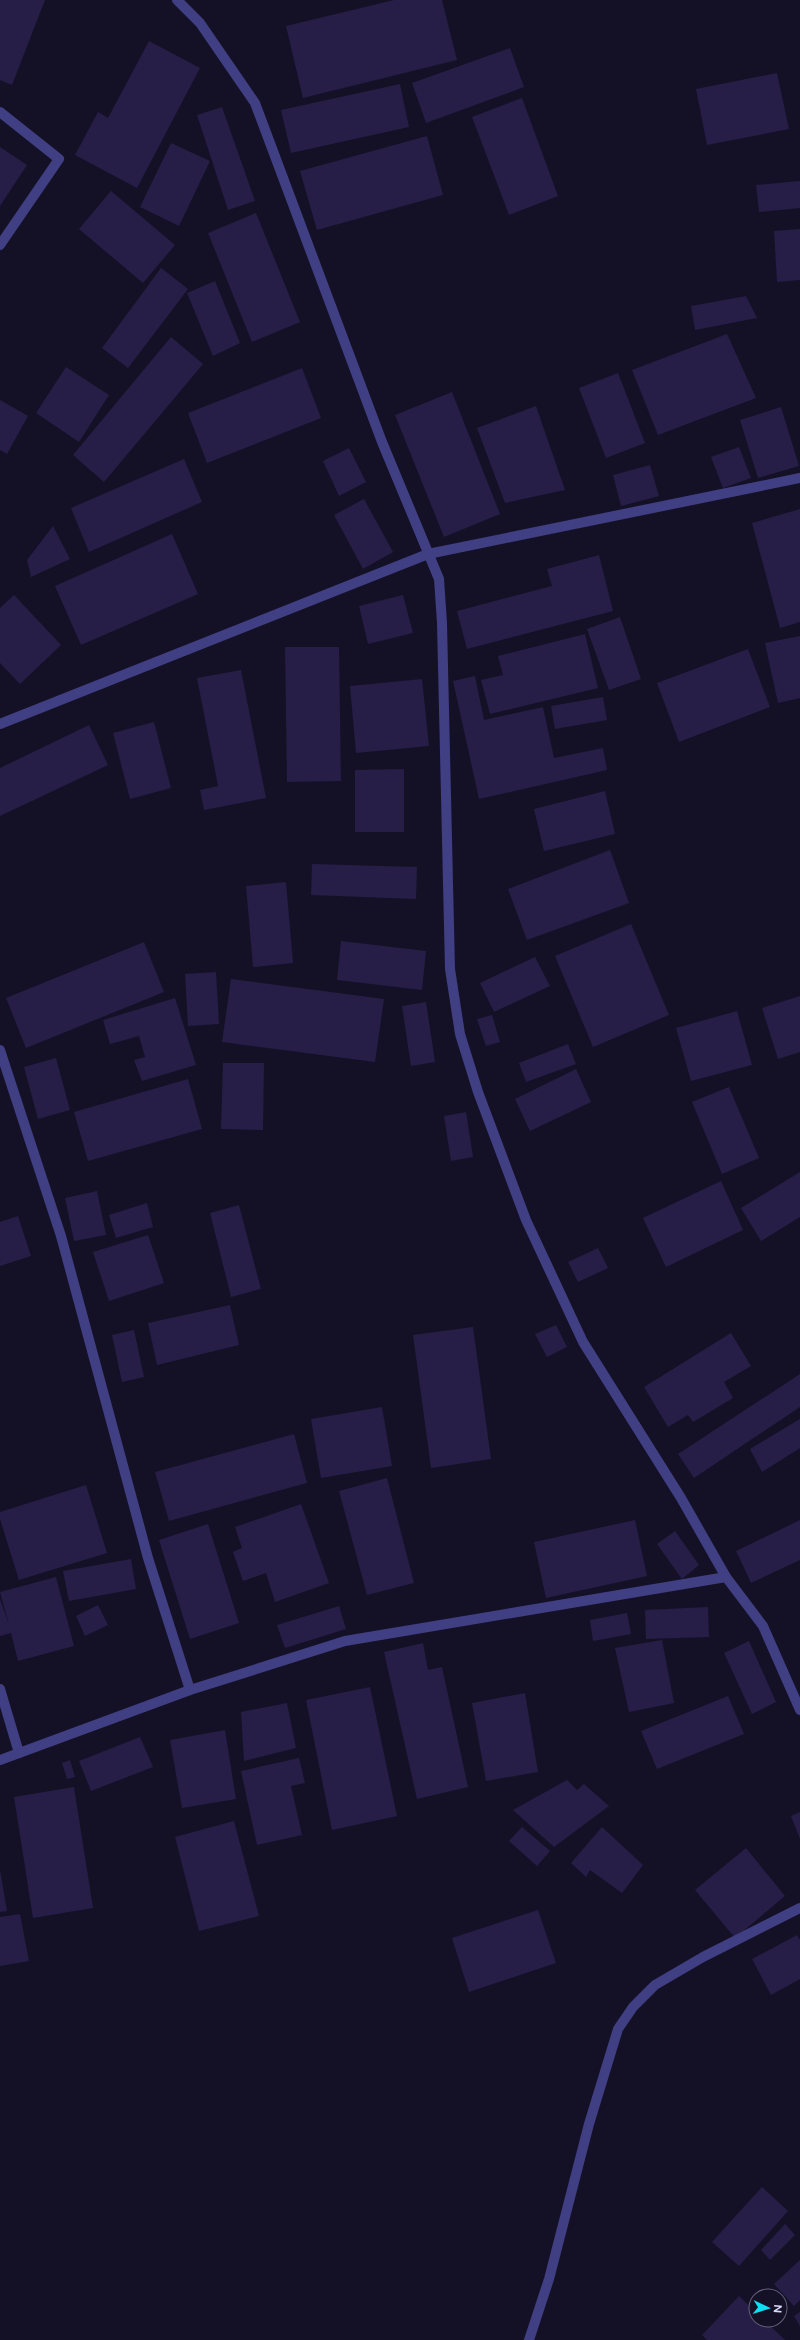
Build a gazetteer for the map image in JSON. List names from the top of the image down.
{
  "north": "right"
}
